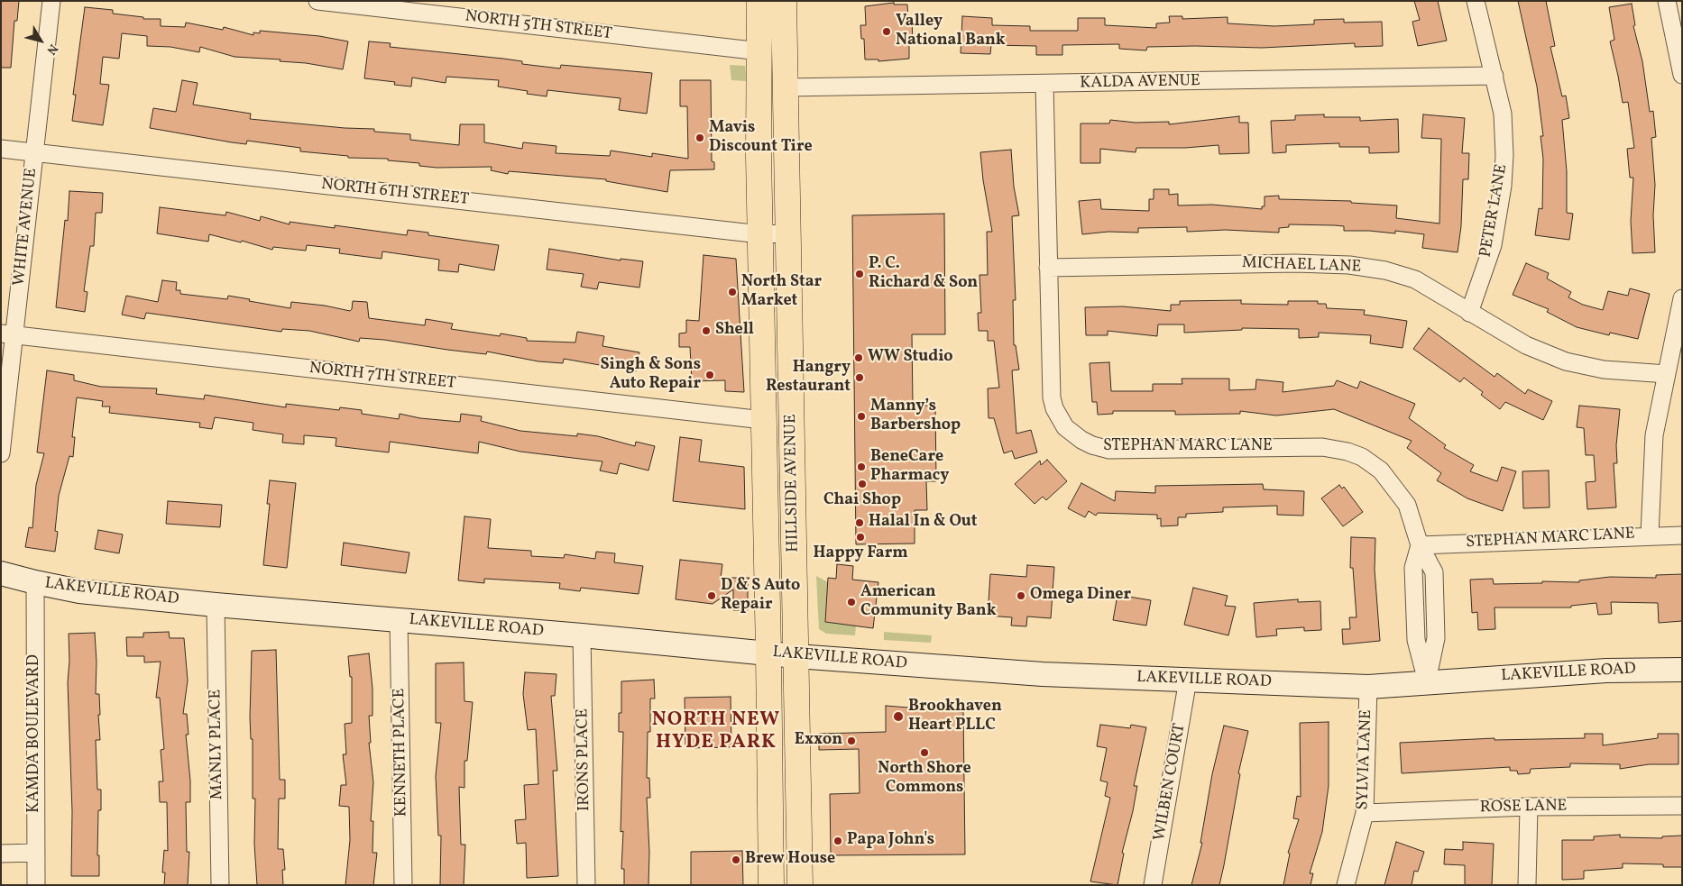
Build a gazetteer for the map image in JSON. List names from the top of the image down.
{
  "streets": {
    "main road": ["HILLSIDE AVENUE", "LAKEVILLE ROAD"],
    "street": [
      "NORTH 5TH STREET",
      "KALDA AVENUE",
      "NORTH 6TH STREET",
      "PETER LANE",
      "WHITE AVENUE",
      "MICHAEL LANE",
      "NORTH 7TH STREET",
      "STEPHAN MARC LANE",
      "KAMDA BOULEVARD",
      "MANLY PLACE",
      "KENNETH PLACE",
      "IRONS PLACE",
      "SYLVIA LANE",
      "WILBEN COURT",
      "ROSE LANE"
    ]
  },
  "crossings": [
    ["NORTH 5TH STREET", "HILLSIDE AVENUE"],
    ["KALDA AVENUE", "PETER LANE"],
    ["KALDA AVENUE", "STEPHAN MARC LANE"],
    ["KALDA AVENUE", "HILLSIDE AVENUE"],
    ["NORTH 6TH STREET", "WHITE AVENUE"],
    ["NORTH 6TH STREET", "HILLSIDE AVENUE"],
    ["PETER LANE", "MICHAEL LANE"],
    ["WHITE AVENUE", "NORTH 7TH STREET"],
    ["MICHAEL LANE", "STEPHAN MARC LANE"],
    ["NORTH 7TH STREET", "HILLSIDE AVENUE"],
    ["HILLSIDE AVENUE", "LAKEVILLE ROAD"],
    ["LAKEVILLE ROAD", "KAMDA BOULEVARD"],
    ["LAKEVILLE ROAD", "MANLY PLACE"],
    ["LAKEVILLE ROAD", "KENNETH PLACE"],
    ["LAKEVILLE ROAD", "IRONS PLACE"],
    ["LAKEVILLE ROAD", "SYLVIA LANE"],
    ["LAKEVILLE ROAD", "WILBEN COURT"],
    ["SYLVIA LANE", "ROSE LANE"]
  ],
  "districts": ["NORTH NEW HYDE PARK"],
  "places": [
    "Valley National Bank",
    "Mavis Discount Tire",
    "P. C. Richard & Son",
    "North Star Market",
    "Shell",
    "WW Studio",
    "Singh & Sons Auto Repair",
    "Hangry Restaurant",
    "Manny’s Barbershop",
    "BeneCare Pharmacy",
    "Chai Shop",
    "Halal In & Out",
    "Happy Farm",
    "D & S Auto Repair",
    "Omega Diner",
    "American Community Bank",
    "Brookhaven Heart PLLC",
    "Exxon",
    "North Shore Commons",
    "Papa John's",
    "Brew House"
  ],
  "north": "bottom right"
}
